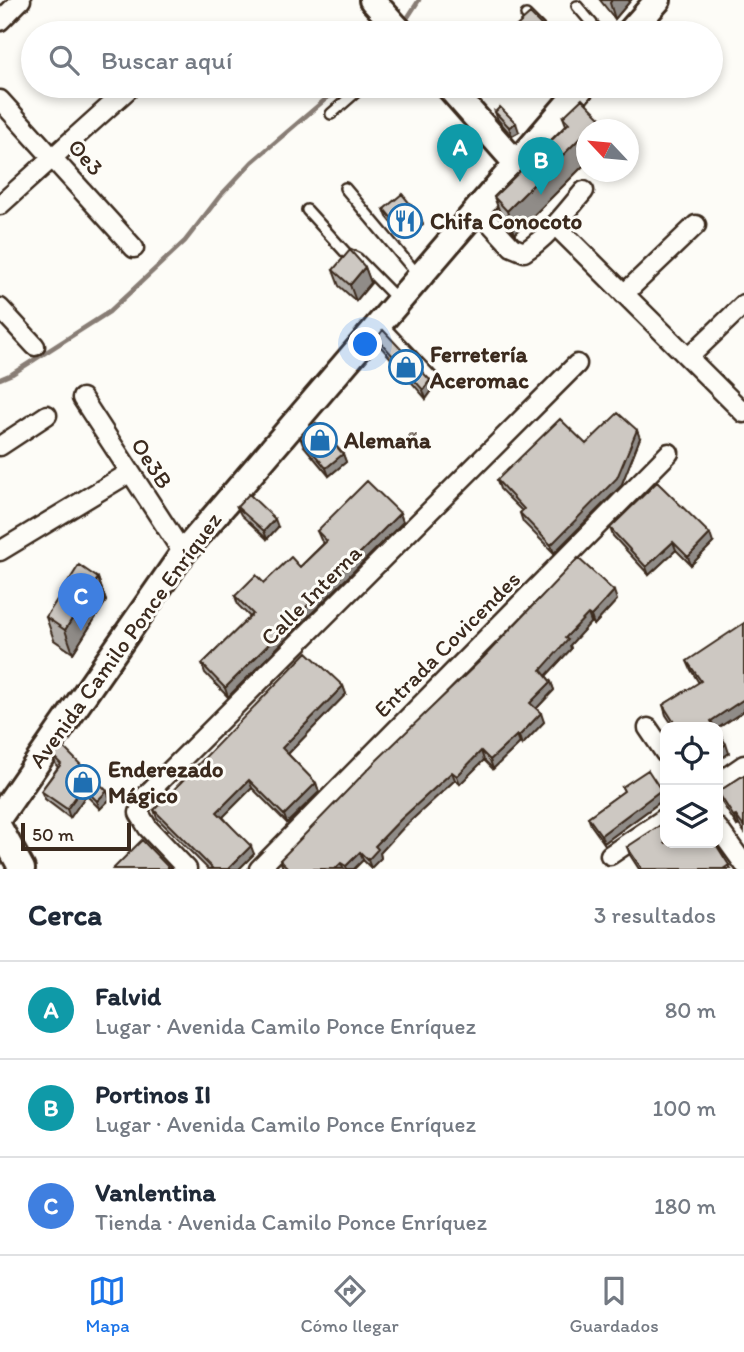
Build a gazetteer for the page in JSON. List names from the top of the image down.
{
  "streets": {
    "main road": ["Avenida Camilo Ponce Enríquez"],
    "street": [
      "Oe3",
      "Oe3B",
      "Calle Interna",
      "Entrada Covicendes"
    ]
  },
  "crossings": [
    ["Oe3B", "Avenida Camilo Ponce Enríquez"]
  ],
  "places": {
    "restaurant": ["Chifa Conocoto"],
    "shop": ["Ferretería Aceromac", "Alemaña", "Enderezado Mágico"]
  },
  "scale_bar": "50 m",
  "north": "top left",
  "page": {
    "search": "Buscar aquí",
    "pins": ["A", "B", "C"],
    "scale": "50 m",
    "heading": ["Cerca", "3 resultados"],
    "list": [
      {
        "mark": "A",
        "name": "Falvid",
        "note": "Lugar · Avenida Camilo Ponce Enríquez",
        "value": "80 m"
      },
      {
        "mark": "B",
        "name": "Portinos II",
        "note": "Lugar · Avenida Camilo Ponce Enríquez",
        "value": "100 m"
      },
      {
        "mark": "C",
        "name": "Vanlentina",
        "note": "Tienda · Avenida Camilo Ponce Enríquez",
        "value": "180 m"
      }
    ],
    "nav": ["Mapa", "Cómo llegar", "Guardados"]
  }
}
